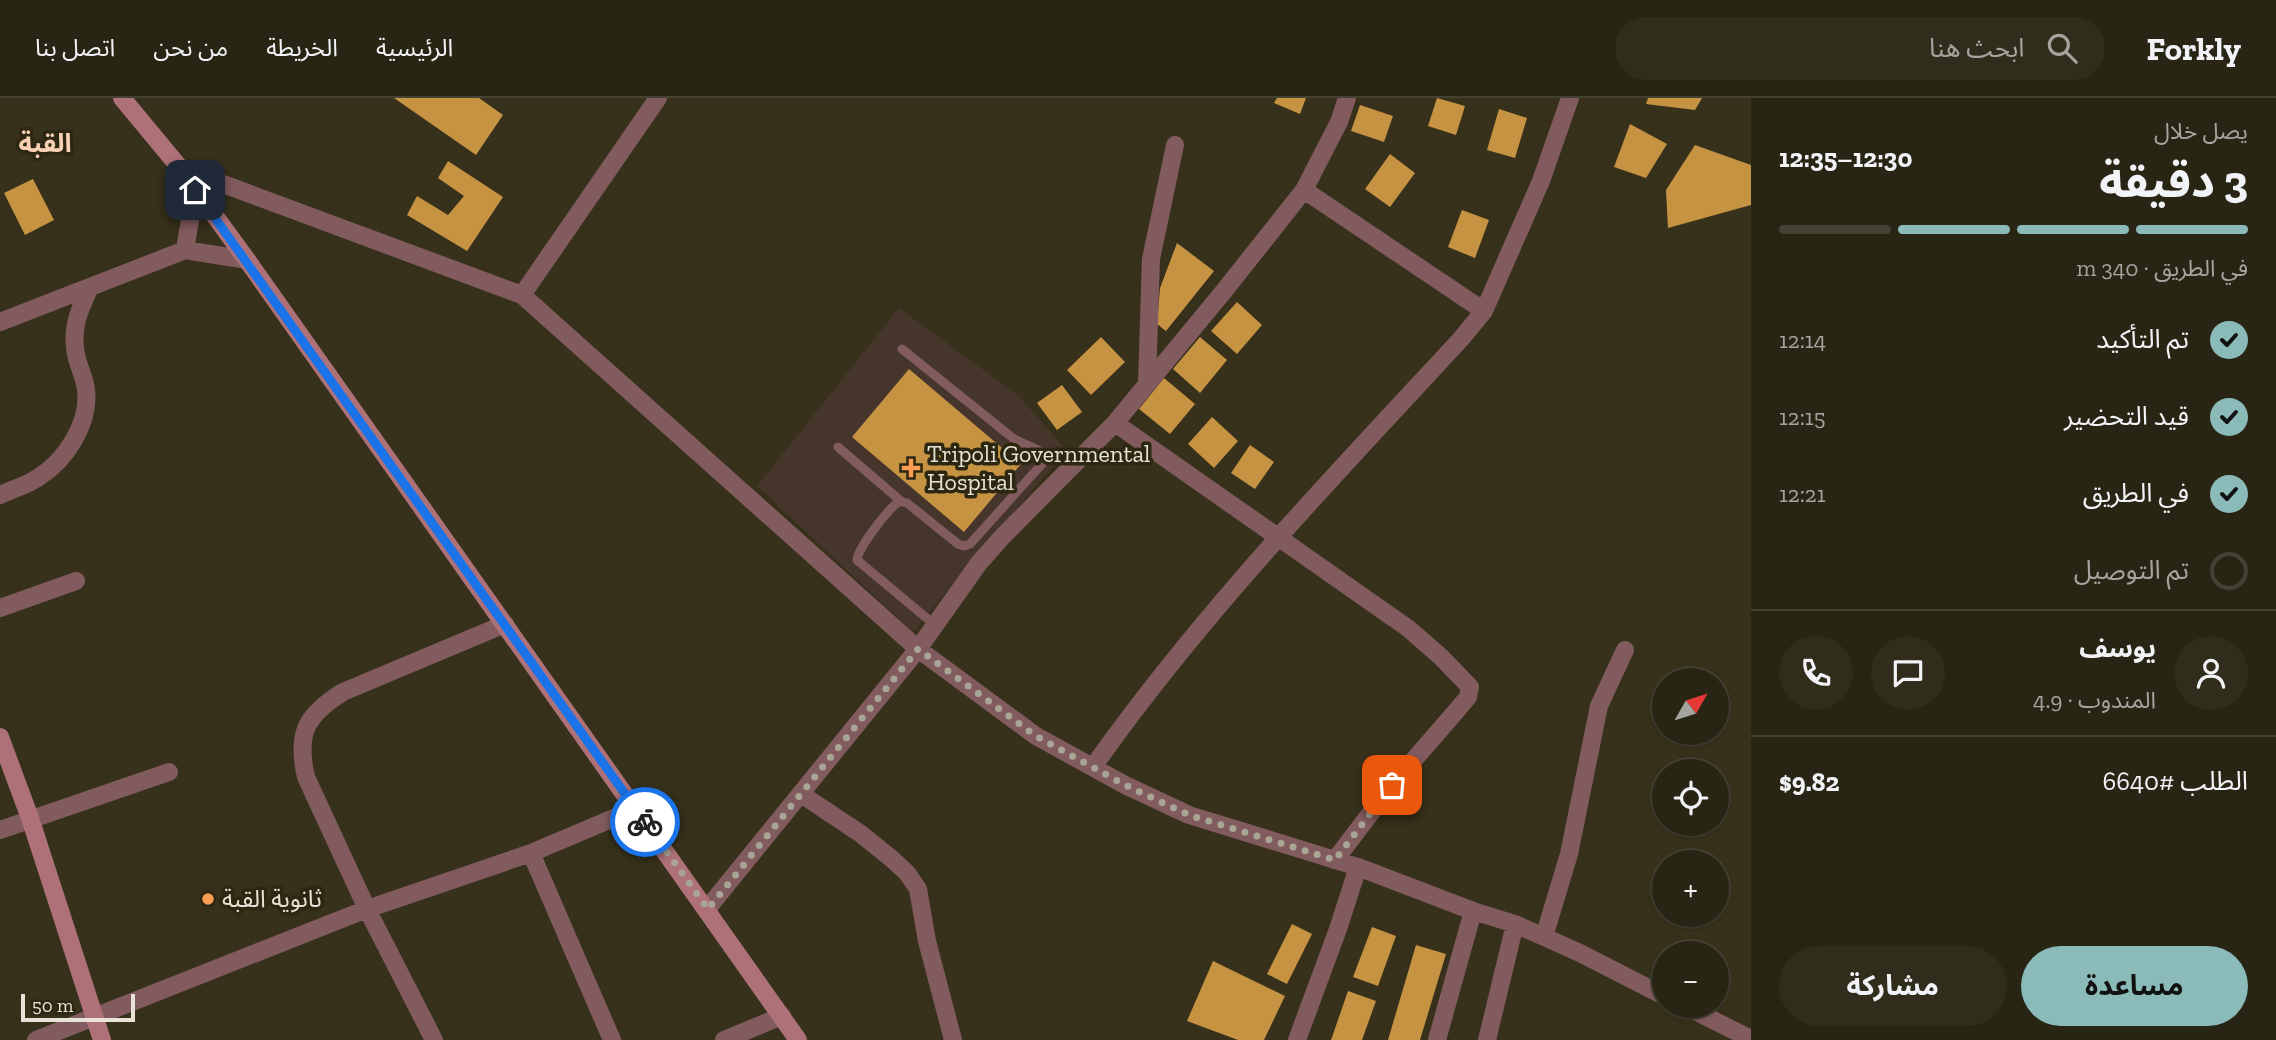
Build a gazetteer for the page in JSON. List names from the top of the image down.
{
  "districts": ["القبة"],
  "places": {
    "health": ["Tripoli Governmental Hospital"],
    "other": ["ثانوية القبة"]
  },
  "scale_bar": "50 m",
  "north": "top right",
  "page": {
    "header": "Forkly",
    "search": "ابحث هنا",
    "nav": [
      "الرئيسية",
      "الخريطة",
      "من نحن",
      "اتصل بنا"
    ],
    "heading": ["3 دقيقة", "يصل خلال", "12:30–12:35"],
    "panel": [
      "يوسف",
      "المندوب · 4.9",
      "الطلب #6640",
      "$9.82"
    ],
    "bar": "في الطريق · 340 m",
    "list": [
      ["تم التأكيد", "12:14"],
      ["قيد التحضير", "12:15"],
      ["في الطريق", "12:21"],
      "تم التوصيل"
    ],
    "map_buttons": ["+", "−"],
    "buttons": ["مساعدة", "مشاركة"],
    "scale": "50 m"
  }
}
